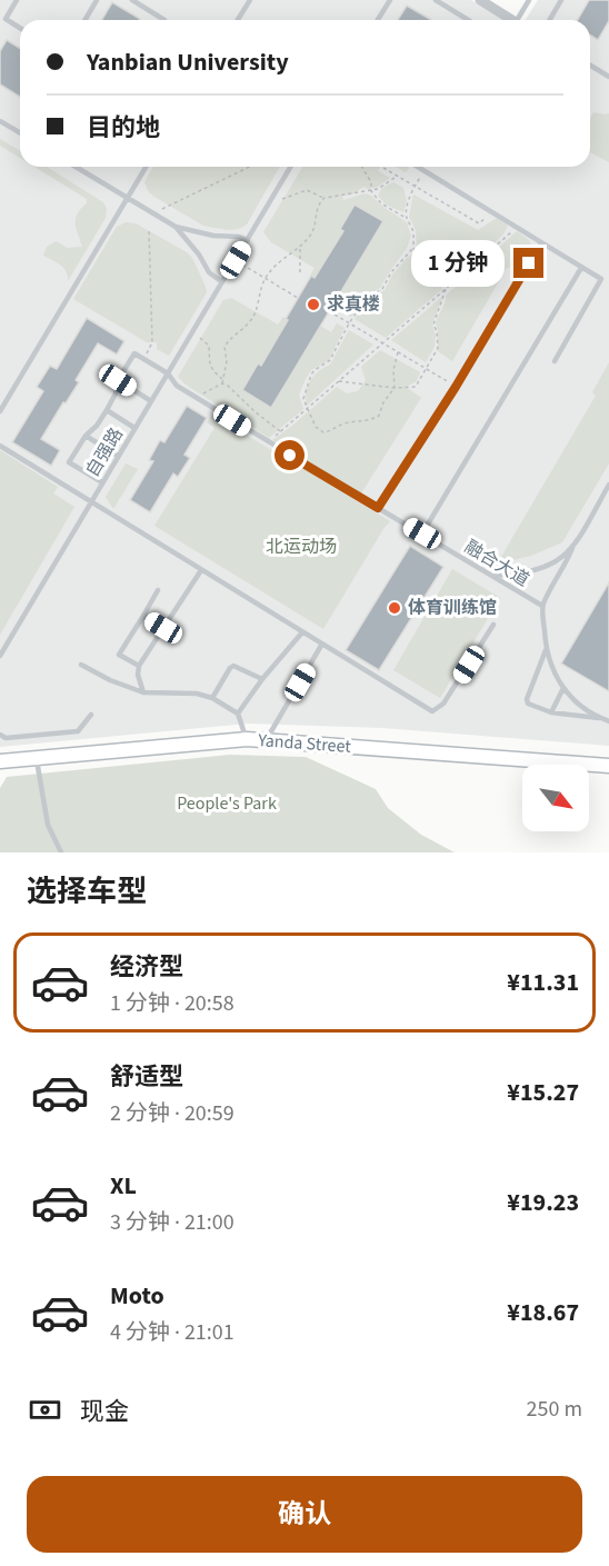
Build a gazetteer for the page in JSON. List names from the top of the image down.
{
  "streets": {
    "main road": ["Yanda Street"],
    "lane": ["自强路", "融合大道"]
  },
  "crossings": [
    ["自强路", "融合大道"]
  ],
  "parks": ["北运动场", "People's Park"],
  "places": ["求真楼", "体育训练馆"],
  "north": "bottom right",
  "page": {
    "banner": ["Yanbian University", "目的地"],
    "bubble": "1 分钟",
    "heading": "选择车型",
    "list": [
      {
        "name": "经济型",
        "note": "1 分钟 · 20:58",
        "value": "¥11.31"
      },
      {
        "name": "舒适型",
        "note": "2 分钟 · 20:59",
        "value": "¥15.27"
      },
      {
        "name": "XL",
        "note": "3 分钟 · 21:00",
        "value": "¥19.23"
      },
      {
        "name": "Moto",
        "note": "4 分钟 · 21:01",
        "value": "¥18.67"
      }
    ],
    "pay": ["现金", "250 m"],
    "buttons": "确认"
  }
}
